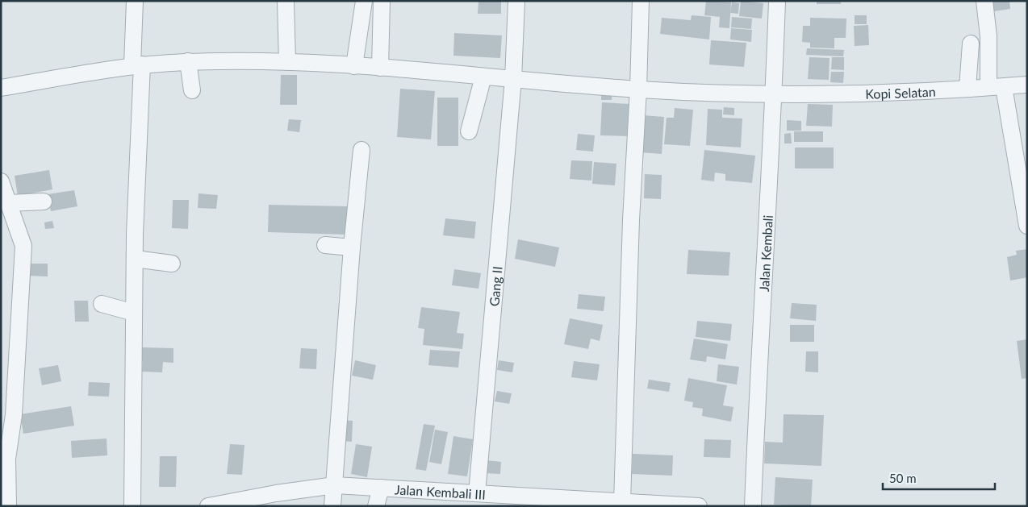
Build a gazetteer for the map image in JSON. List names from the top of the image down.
{
  "streets": {
    "street": [
      "Kopi Selatan",
      "Jalan Kembali",
      "Gang II",
      "Jalan Kembali III"
    ]
  },
  "crossings": [
    ["Kopi Selatan", "Jalan Kembali"],
    ["Kopi Selatan", "Gang II"],
    ["Gang II", "Jalan Kembali III"]
  ],
  "scale_bar": "50 m"
}
